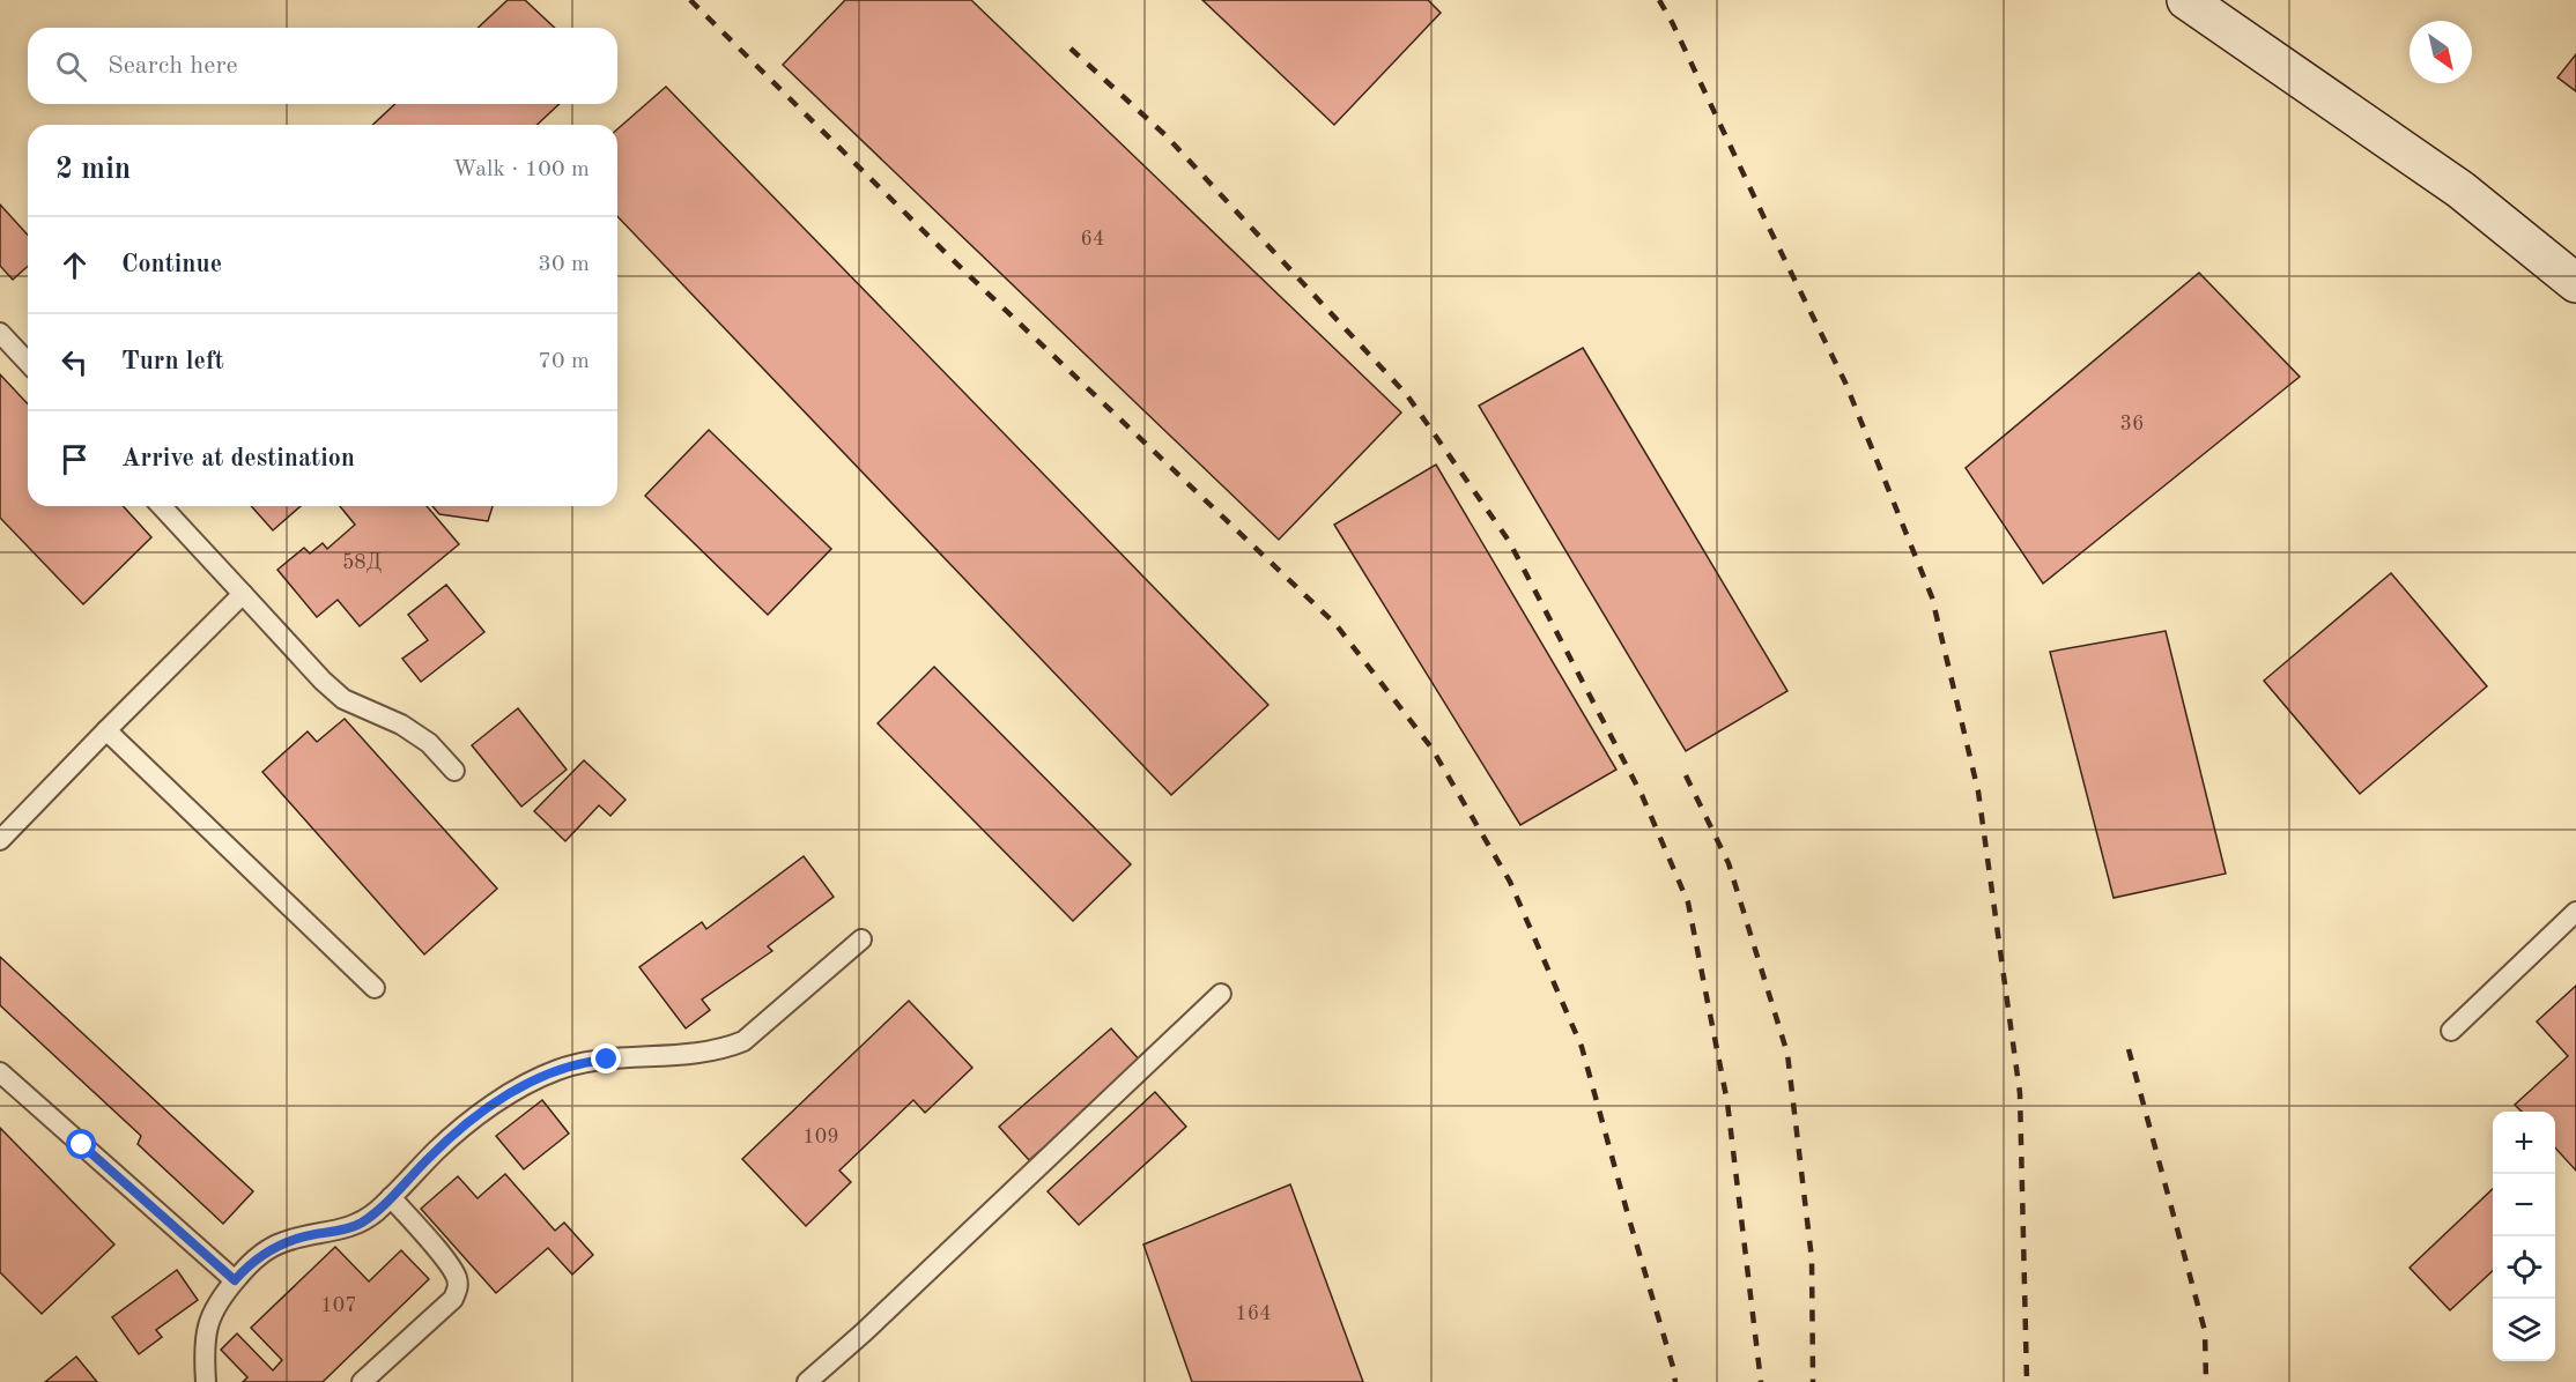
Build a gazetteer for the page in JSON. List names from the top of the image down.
{
  "house_numbers": [
    "64",
    "36",
    "58Д",
    "109",
    "107",
    "164"
  ],
  "north": "bottom right",
  "page": {
    "search": "Search here",
    "heading": ["2 min", "Walk · 100 m"],
    "list": [
      ["Continue", "30 m"],
      ["Turn left", "70 m"],
      "Arrive at destination"
    ],
    "map_buttons": ["+", "−"]
  }
}
